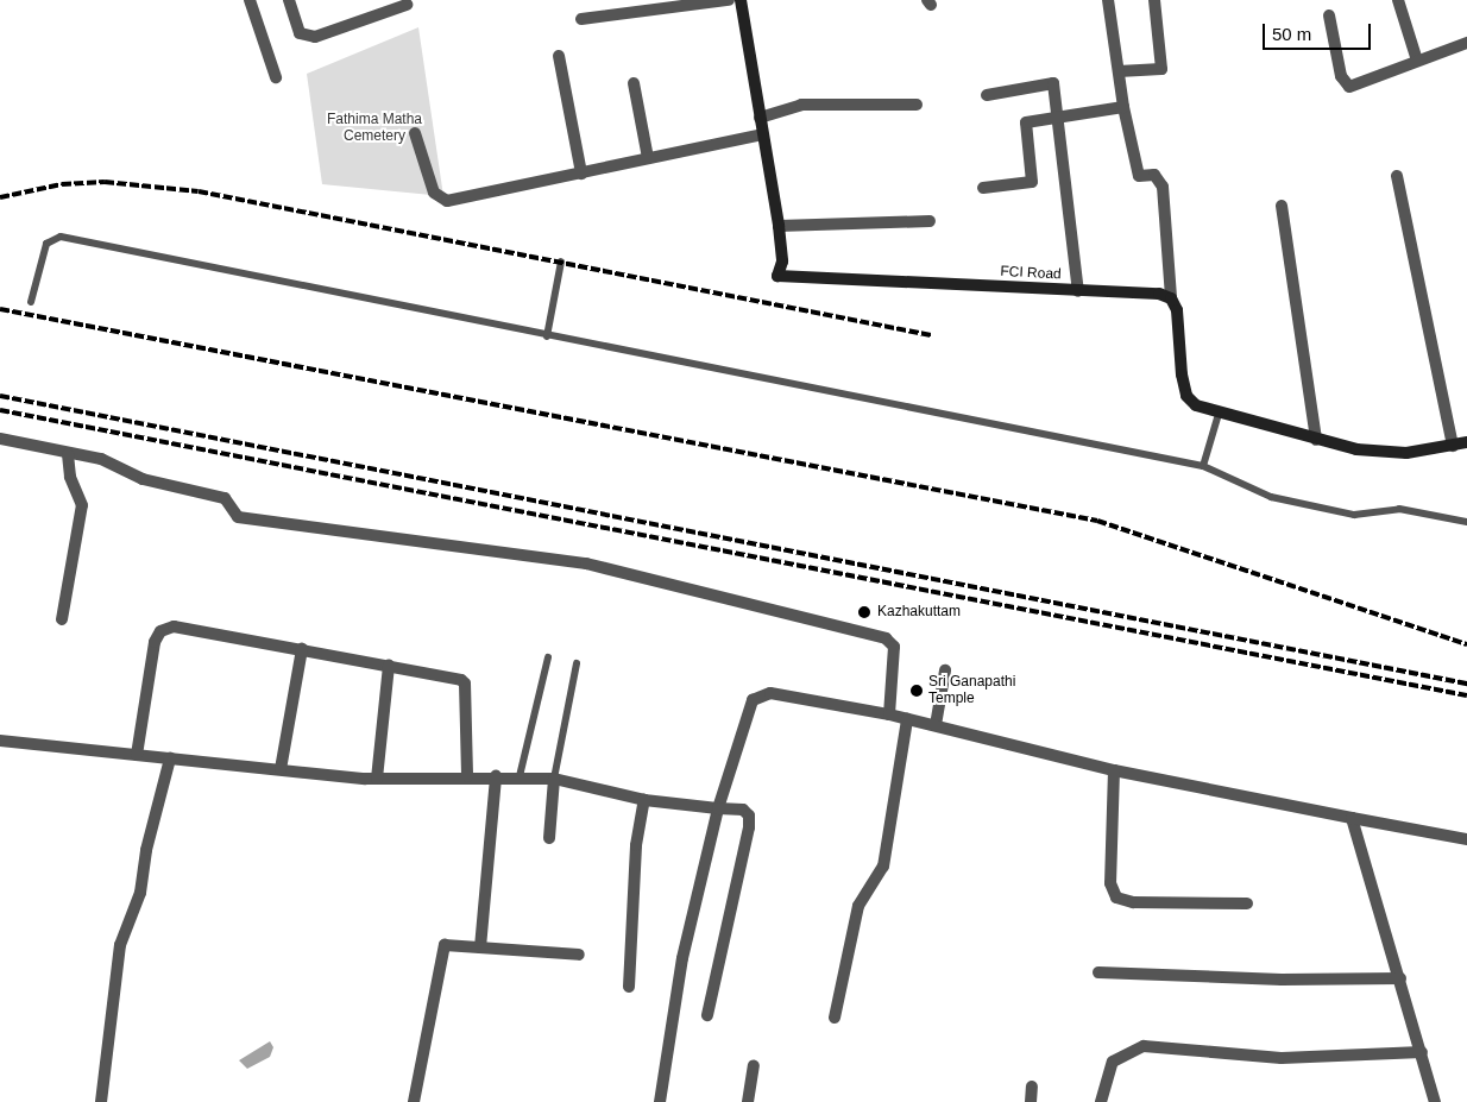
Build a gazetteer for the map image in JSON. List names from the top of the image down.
{
  "streets": {
    "street": ["FCI Road"]
  },
  "parks": ["Fathima Matha Cemetery"],
  "places": ["Kazhakuttam", "Sri Ganapathi Temple"],
  "scale_bar": "50 m"
}
